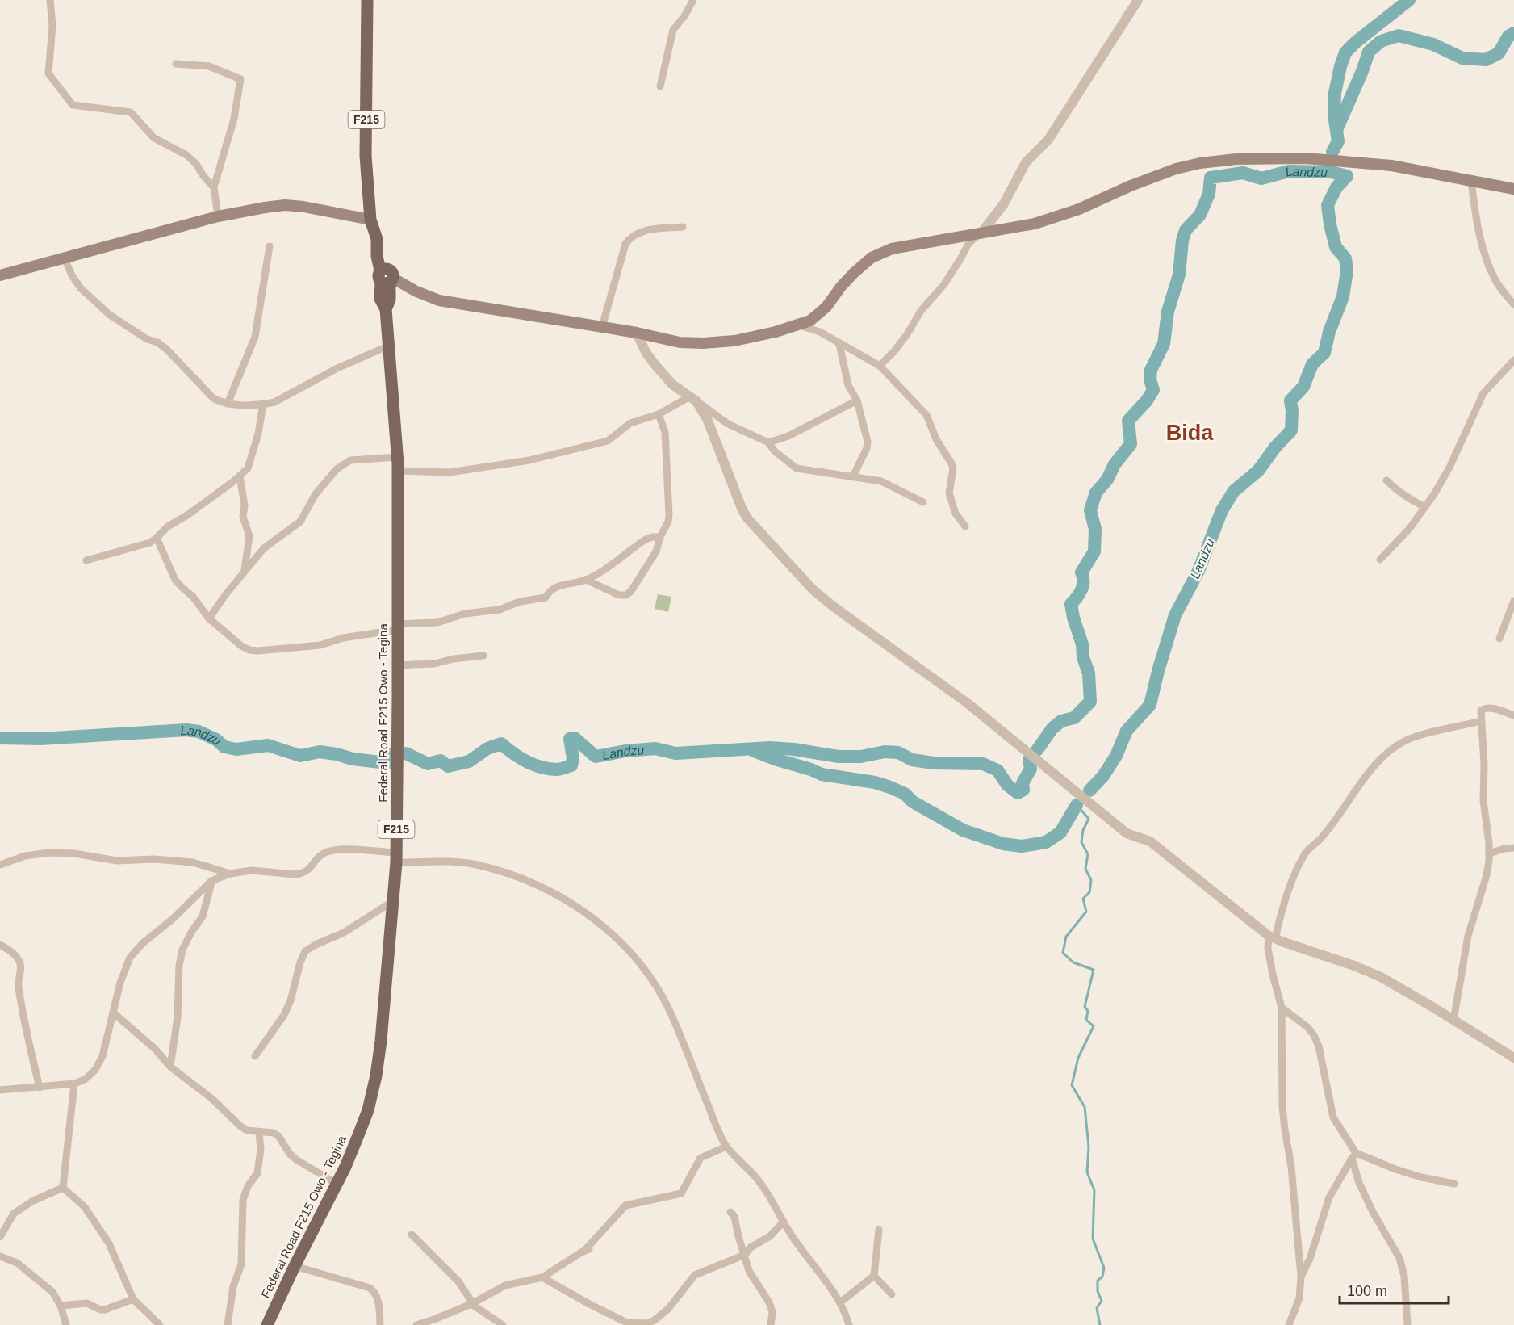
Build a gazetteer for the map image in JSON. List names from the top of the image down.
{
  "streets": {
    "main road": ["F215", "Federal Road F215 Owo - Tegina"]
  },
  "crossings": [
    ["F215", "Federal Road F215 Owo - Tegina"]
  ],
  "districts": ["Bida"],
  "water": ["Landzu"],
  "scale_bar": "100 m"
}
